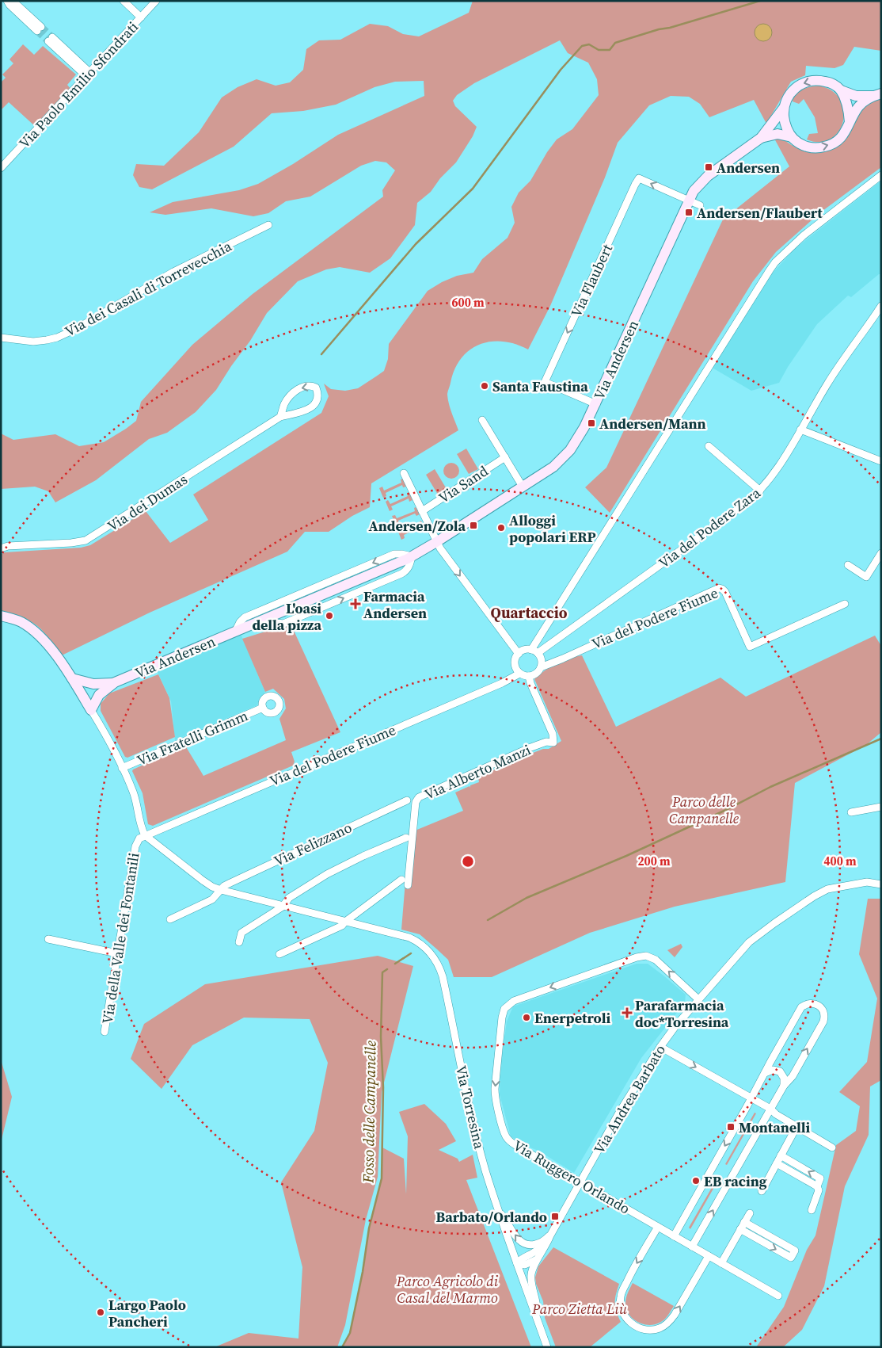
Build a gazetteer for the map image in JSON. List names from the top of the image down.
{
  "streets": {
    "street": [
      "Via Paolo Emilio Sfondrati",
      "Via Flaubert",
      "Via dei Casali di Torrevecchia",
      "Via Andersen",
      "Via Sand",
      "Via dei Dumas",
      "Via del Podere Zara",
      "Via del Podere Fiume",
      "Via Fratelli Grimm",
      "Via Alberto Manzi",
      "Via Felizzano",
      "Via della Valle dei Fontanili",
      "Via Andrea Barbato",
      "Via Torresina",
      "Via Ruggero Orlando"
    ]
  },
  "crossings": [
    ["Via Flaubert", "Via Andersen"],
    ["Via Andersen", "Via della Valle dei Fontanili"],
    ["Via del Podere Zara", "Via del Podere Fiume"],
    ["Via del Podere Zara", "Via Alberto Manzi"],
    ["Via del Podere Fiume", "Via Alberto Manzi"],
    ["Via del Podere Fiume", "Via della Valle dei Fontanili"],
    ["Via del Podere Fiume", "Via Torresina"],
    ["Via Fratelli Grimm", "Via della Valle dei Fontanili"],
    ["Via Felizzano", "Via Torresina"],
    ["Via della Valle dei Fontanili", "Via Torresina"],
    ["Via Andrea Barbato", "Via Torresina"],
    ["Via Andrea Barbato", "Via Ruggero Orlando"]
  ],
  "districts": ["Quartaccio"],
  "water": ["Fosso delle Campanelle"],
  "parks": ["Parco delle Campanelle", "Parco Agricolo di Casal del Marmo", "Parco Zietta Liù"],
  "places": {
    "transit": [
      "Andersen",
      "Andersen/Flaubert",
      "Andersen/Mann",
      "Andersen/Zola",
      "Montanelli",
      "Barbato/Orlando"
    ],
    "other": [
      "Santa Faustina",
      "Alloggi popolari ERP",
      "L'oasi della pizza",
      "Enerpetroli",
      "EB racing",
      "Largo Paolo Pancheri"
    ],
    "health": ["Farmacia Andersen", "Parafarmacia doc*Torresina"]
  },
  "rings": ["600 m", "200 m", "400 m"]
}
